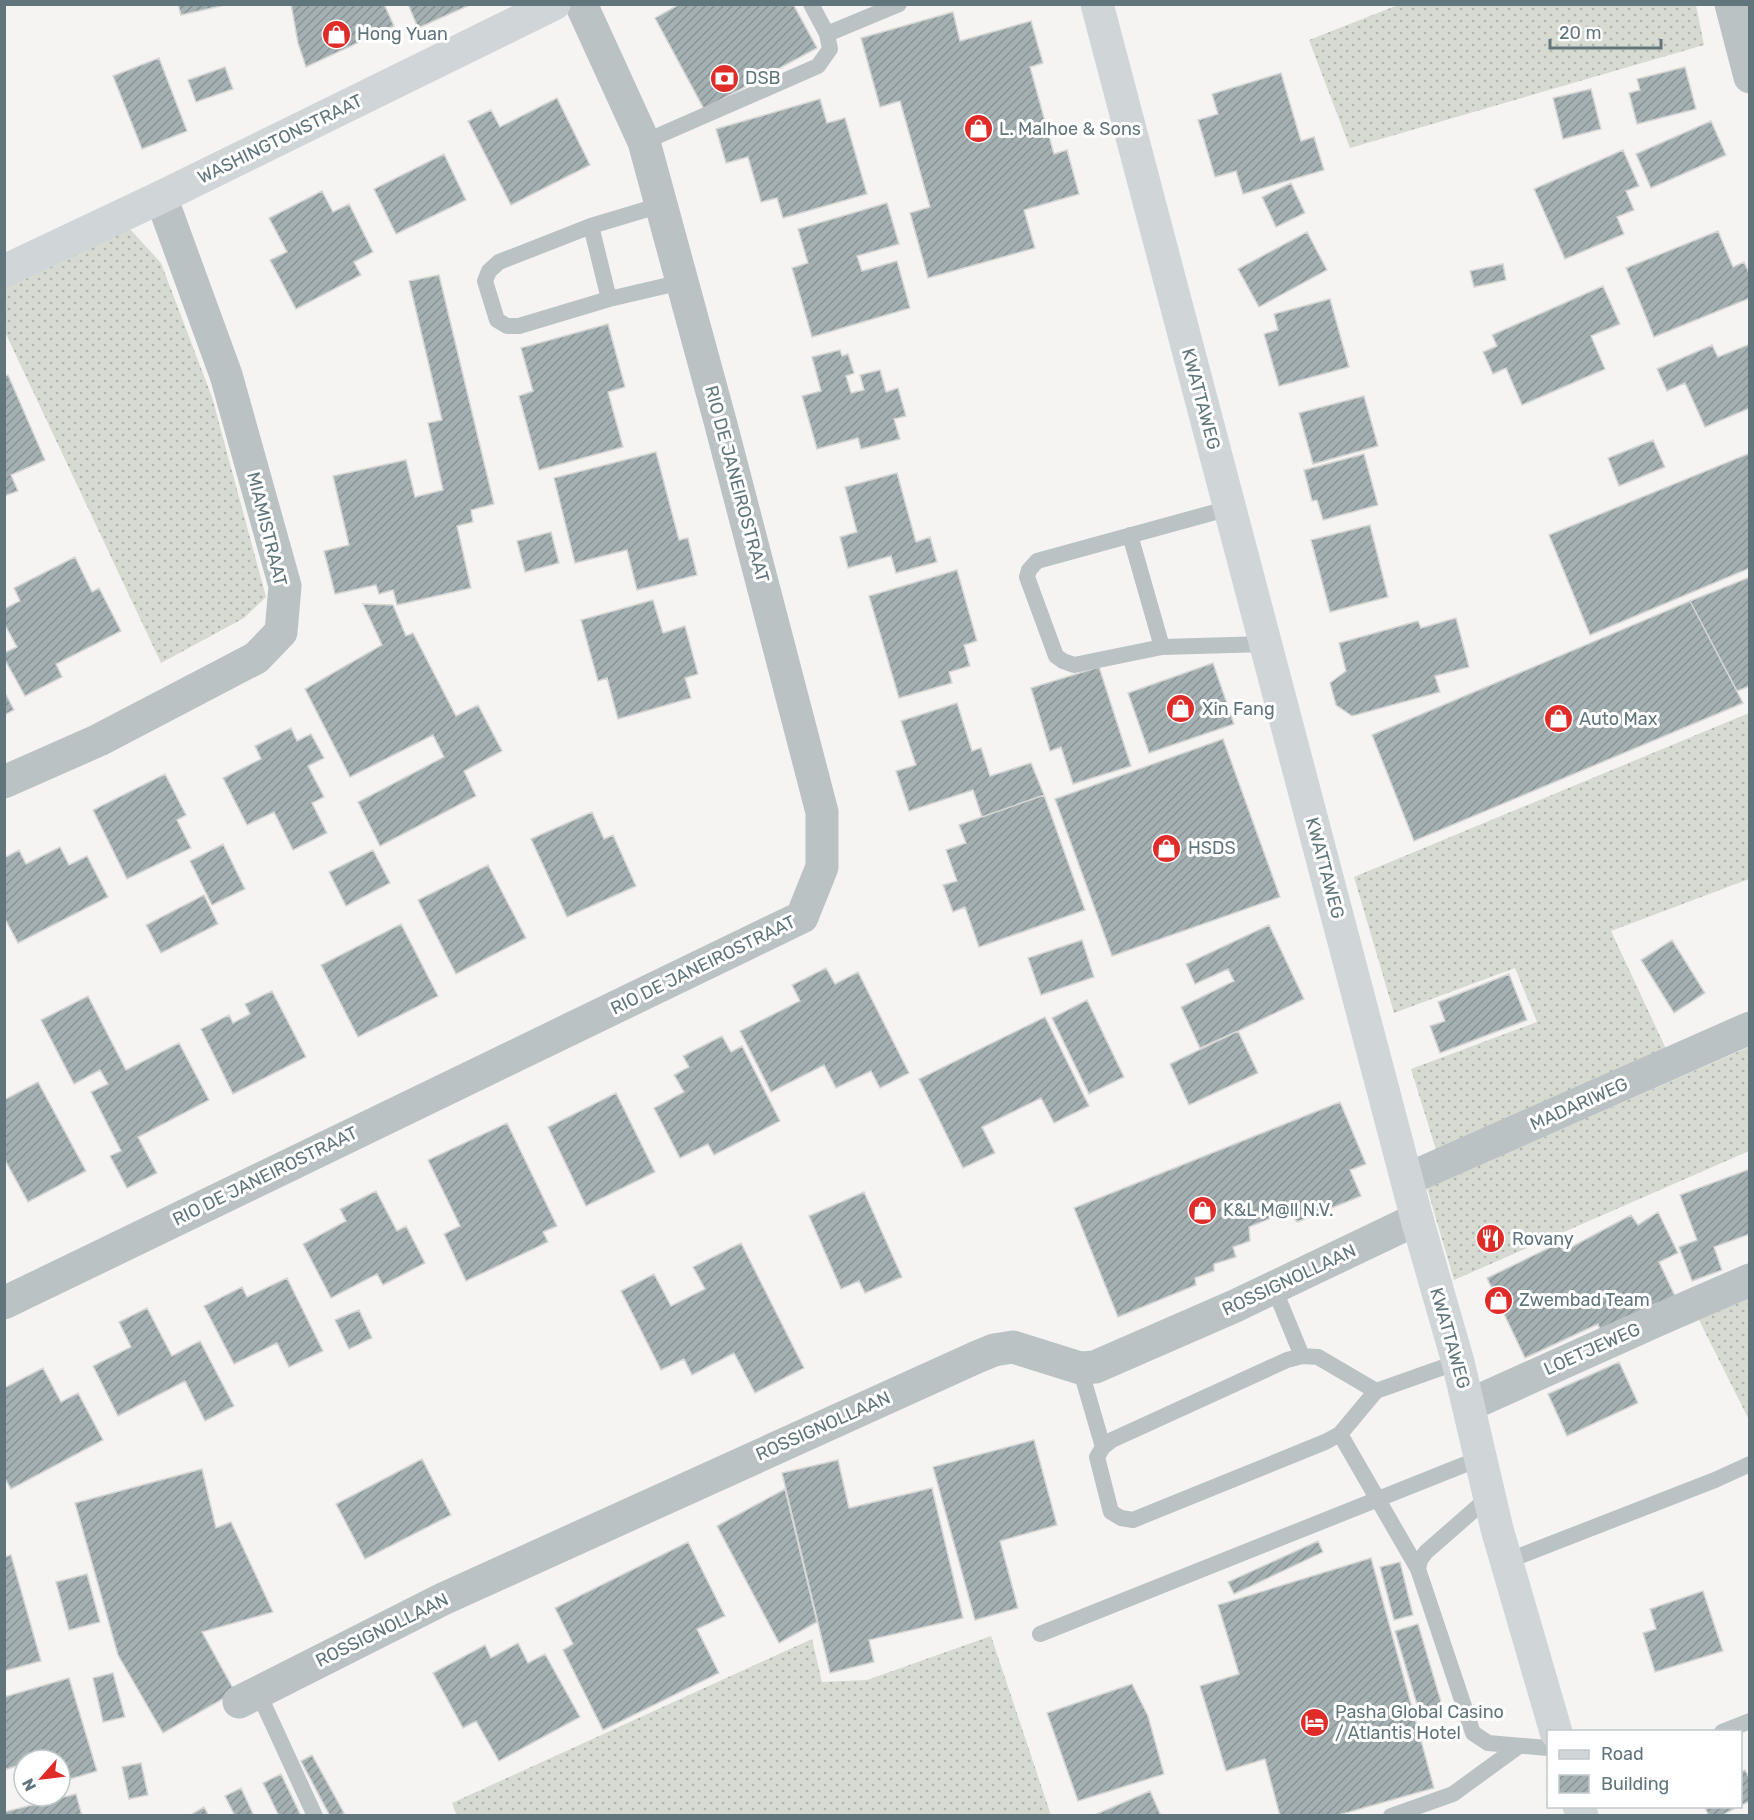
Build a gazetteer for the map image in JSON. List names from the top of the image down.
{
  "streets": {
    "main road": ["WASHINGTONSTRAAT", "KWATTAWEG"],
    "street": [
      "RIO DE JANEIROSTRAAT",
      "MIAMISTRAAT",
      "MADARIWEG",
      "ROSSIGNOLLAAN",
      "LOETJEWEG"
    ]
  },
  "crossings": [
    ["WASHINGTONSTRAAT", "MIAMISTRAAT"],
    ["KWATTAWEG", "MADARIWEG"],
    ["KWATTAWEG", "ROSSIGNOLLAAN"],
    ["KWATTAWEG", "LOETJEWEG"]
  ],
  "places": {
    "shop": [
      "Hong Yuan",
      "L. Malhoe & Sons",
      "Xin Fang",
      "Auto Max",
      "HSDS",
      "K&L M@ll N.V.",
      "Zwembad Team"
    ],
    "bank": ["DSB"],
    "restaurant": ["Rovany"],
    "hotel": ["Pasha Global Casino / Atlantis Hotel"]
  },
  "legend": ["Road", "Building"],
  "scale_bar": "20 m",
  "north": "bottom left"
}
